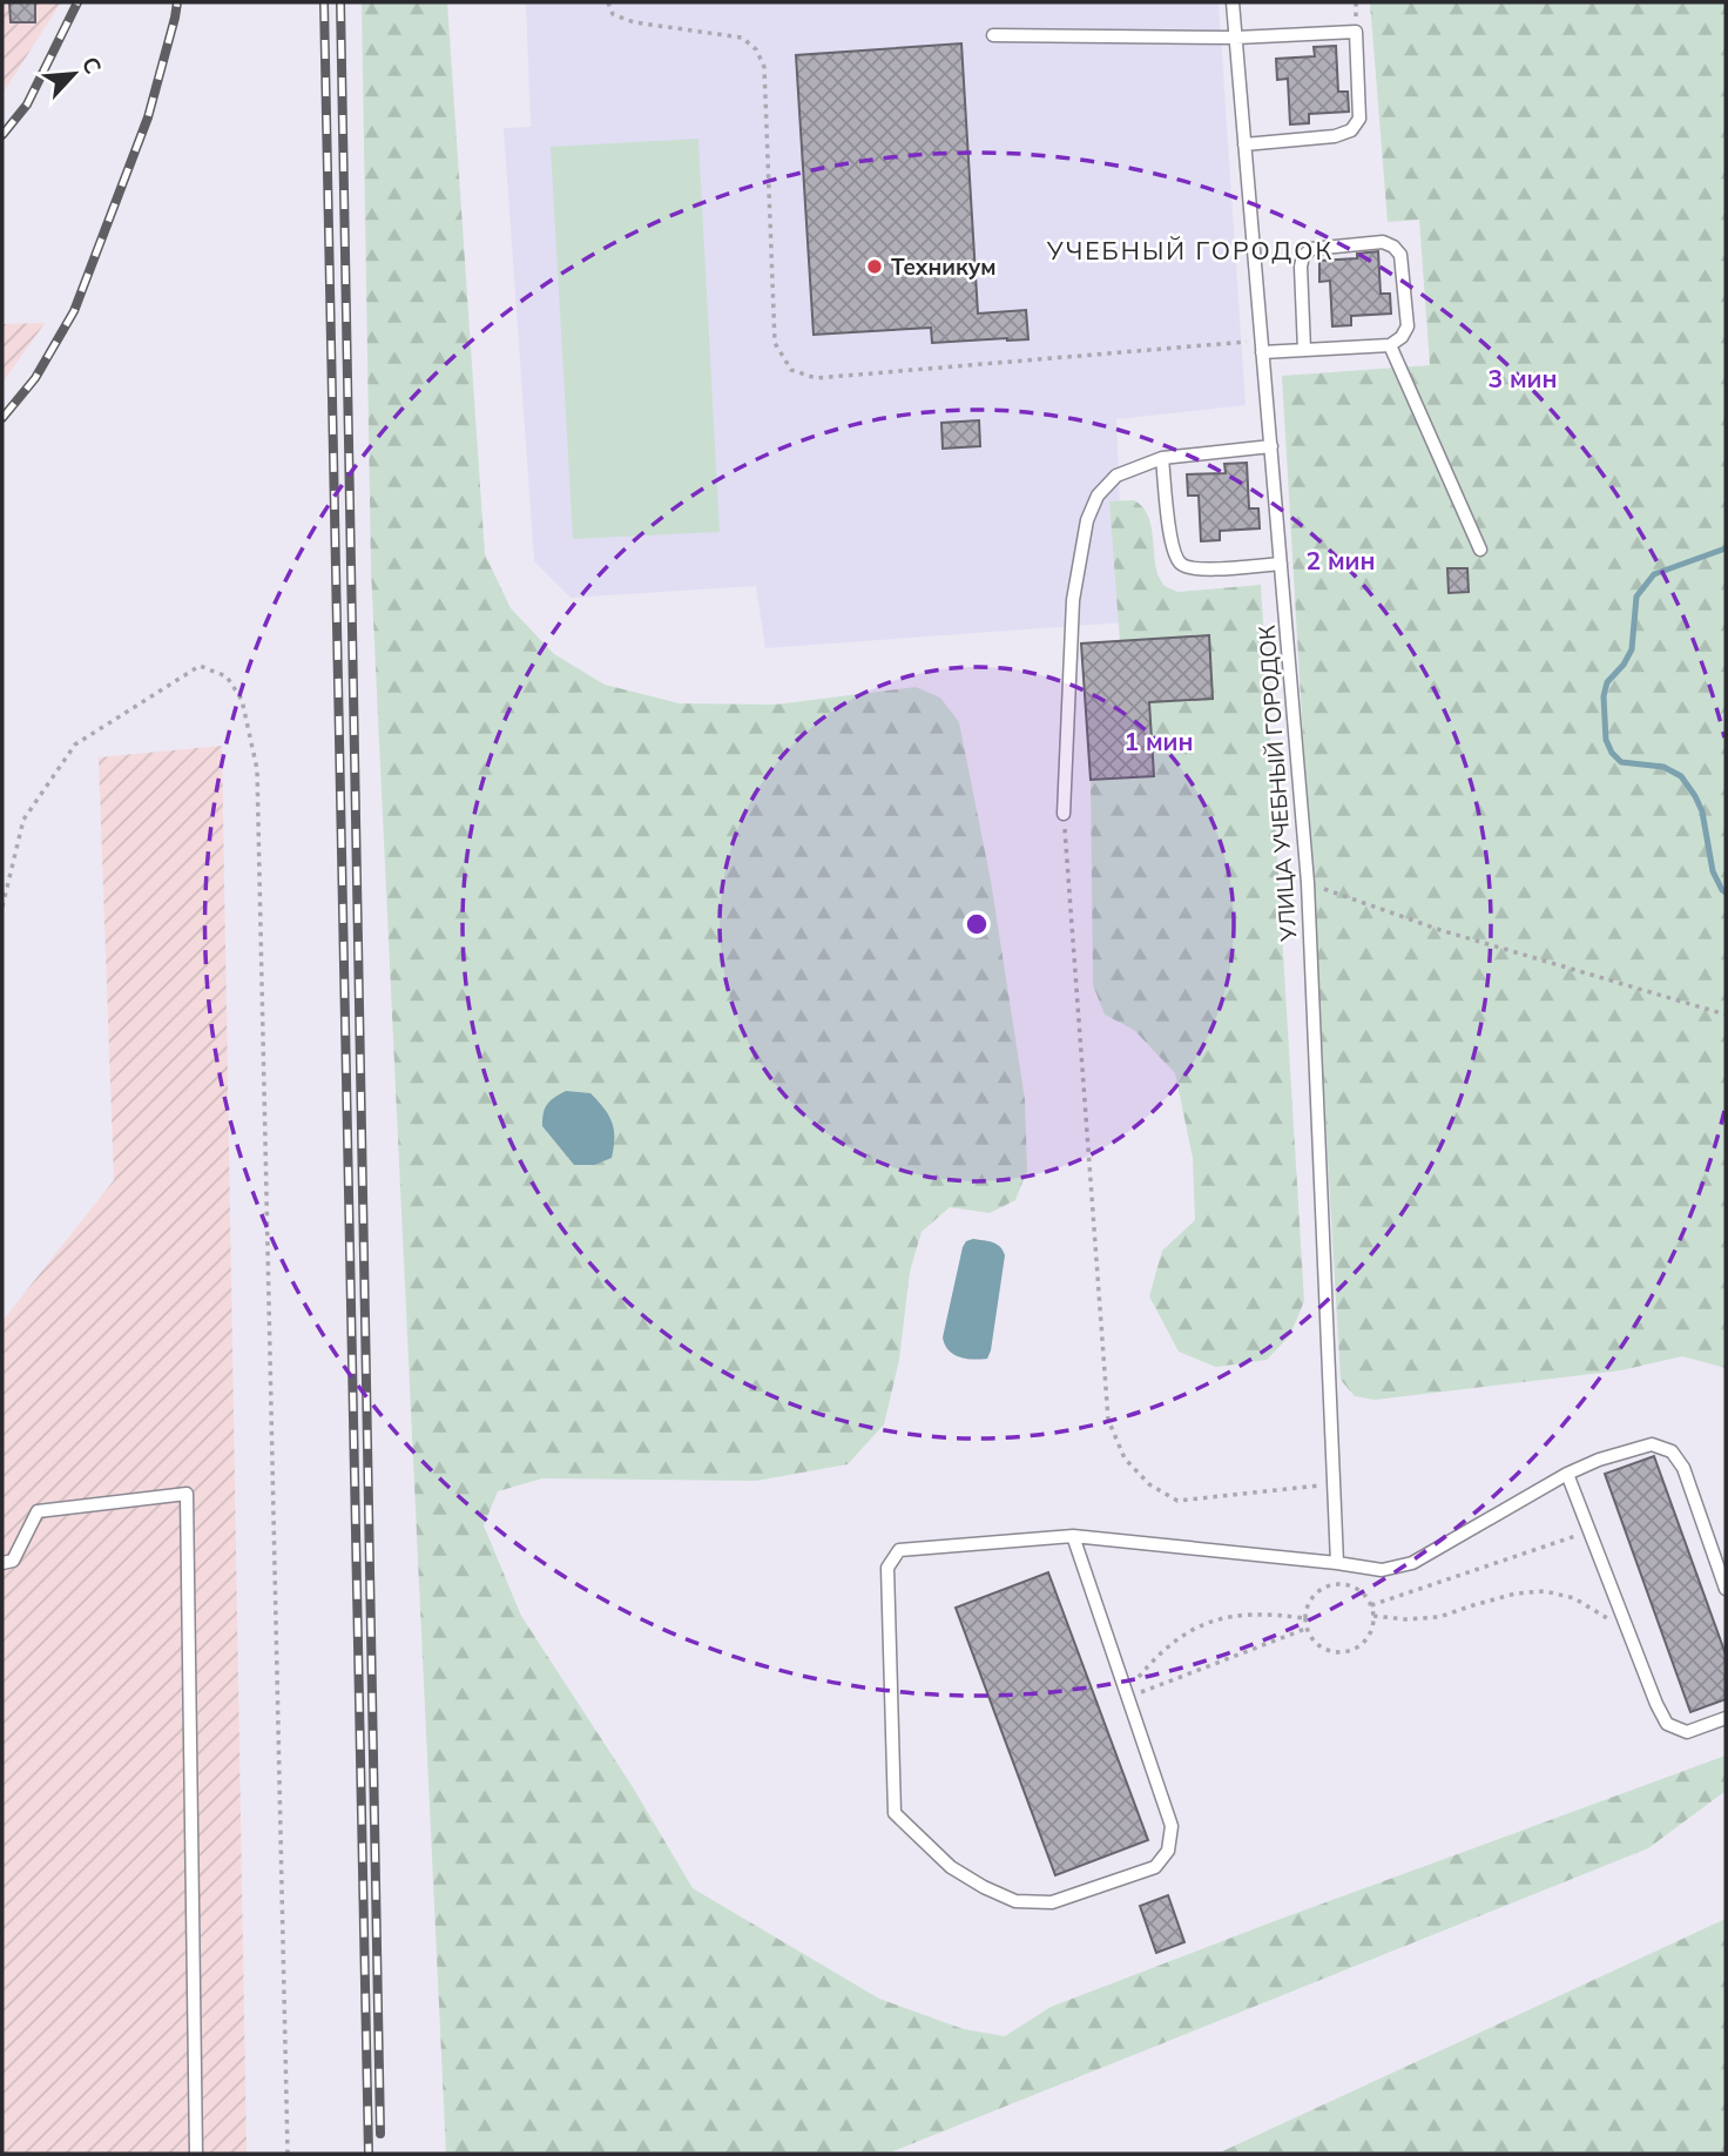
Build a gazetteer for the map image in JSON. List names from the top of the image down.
{
  "streets": {
    "lane": ["УЛИЦА УЧЕБНЫЙ ГОРОДОК"]
  },
  "districts": ["УЧЕБНЫЙ ГОРОДОК"],
  "places": ["Техникум"],
  "north": "top right",
  "rings": ["3 мин", "2 мин", "1 мин"]
}
